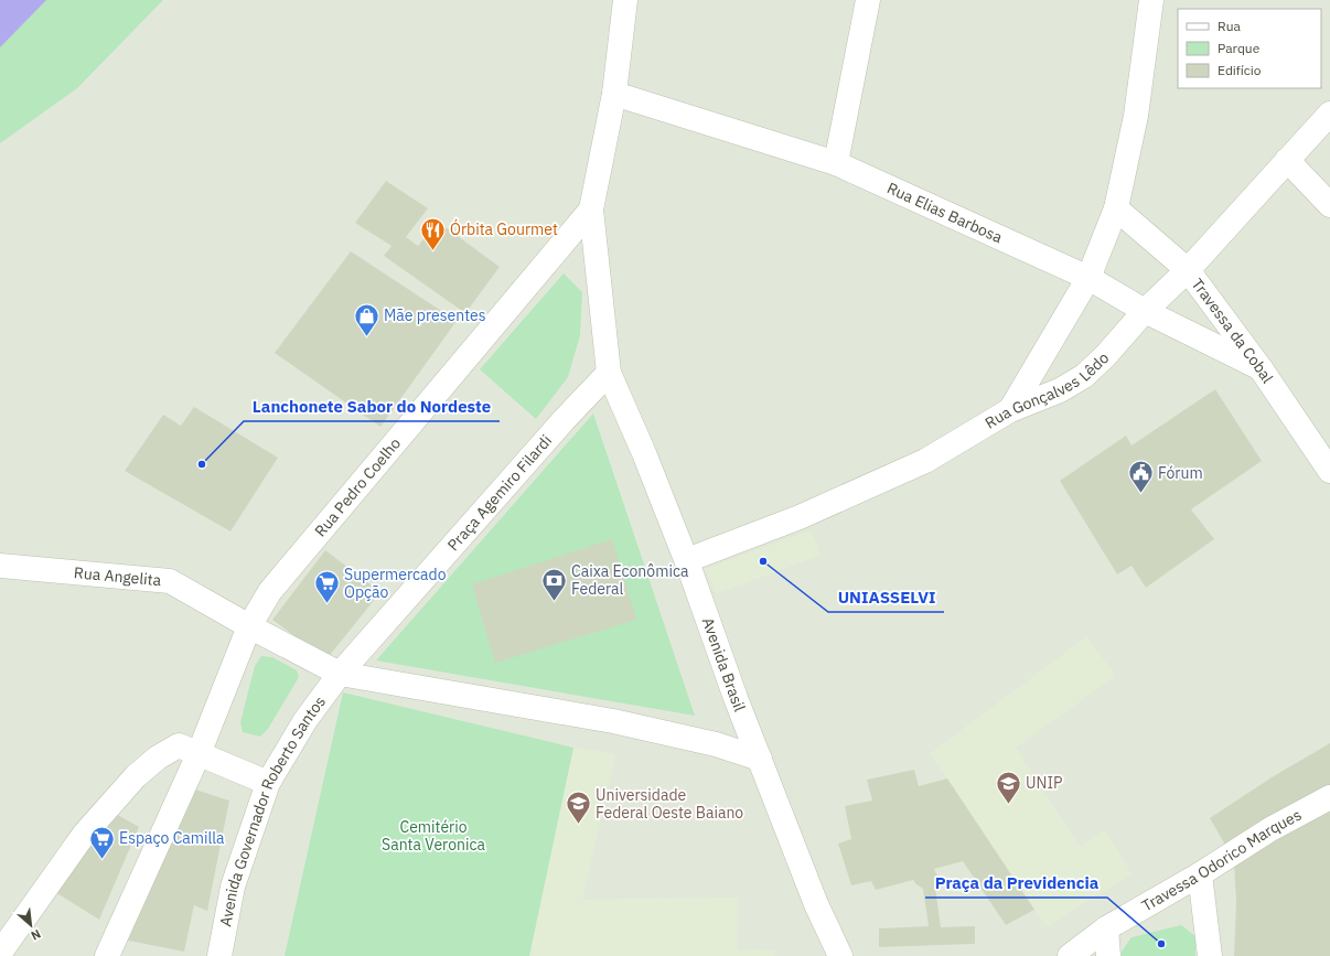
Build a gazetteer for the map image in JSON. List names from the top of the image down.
{
  "streets": {
    "street": [
      "Rua Elias Barbosa",
      "Travessa da Cobal",
      "Rua Gonçalves Lêdo",
      "Rua Pedro Coelho",
      "Praça Agemiro Filardi",
      "Rua Angelita",
      "Avenida Brasil",
      "Avenida Governador Roberto Santos",
      "Travessa Odorico Marques"
    ]
  },
  "crossings": [
    ["Rua Elias Barbosa", "Travessa da Cobal"],
    ["Rua Elias Barbosa", "Rua Gonçalves Lêdo"],
    ["Travessa da Cobal", "Rua Gonçalves Lêdo"],
    ["Rua Gonçalves Lêdo", "Avenida Brasil"],
    ["Rua Pedro Coelho", "Rua Angelita"],
    ["Rua Pedro Coelho", "Avenida Brasil"],
    ["Praça Agemiro Filardi", "Rua Angelita"],
    ["Praça Agemiro Filardi", "Avenida Brasil"],
    ["Praça Agemiro Filardi", "Avenida Governador Roberto Santos"],
    ["Rua Angelita", "Avenida Brasil"],
    ["Rua Angelita", "Avenida Governador Roberto Santos"]
  ],
  "parks": ["Cemitério Santa Veronica"],
  "places": {
    "restaurant": ["Órbita Gourmet"],
    "shop": ["Mãe presentes"],
    "other": ["Lanchonete Sabor do Nordeste", "UNIASSELVI", "Praça da Previdencia"],
    "public building": ["Fórum"],
    "bank": ["Caixa Econômica Federal"],
    "supermarket": ["Supermercado Opção", "Espaço Camilla"],
    "school or university": ["UNIP", "Universidade Federal Oeste Baiano"]
  },
  "legend": ["Rua", "Parque", "Edifício"],
  "north": "bottom right"
}
